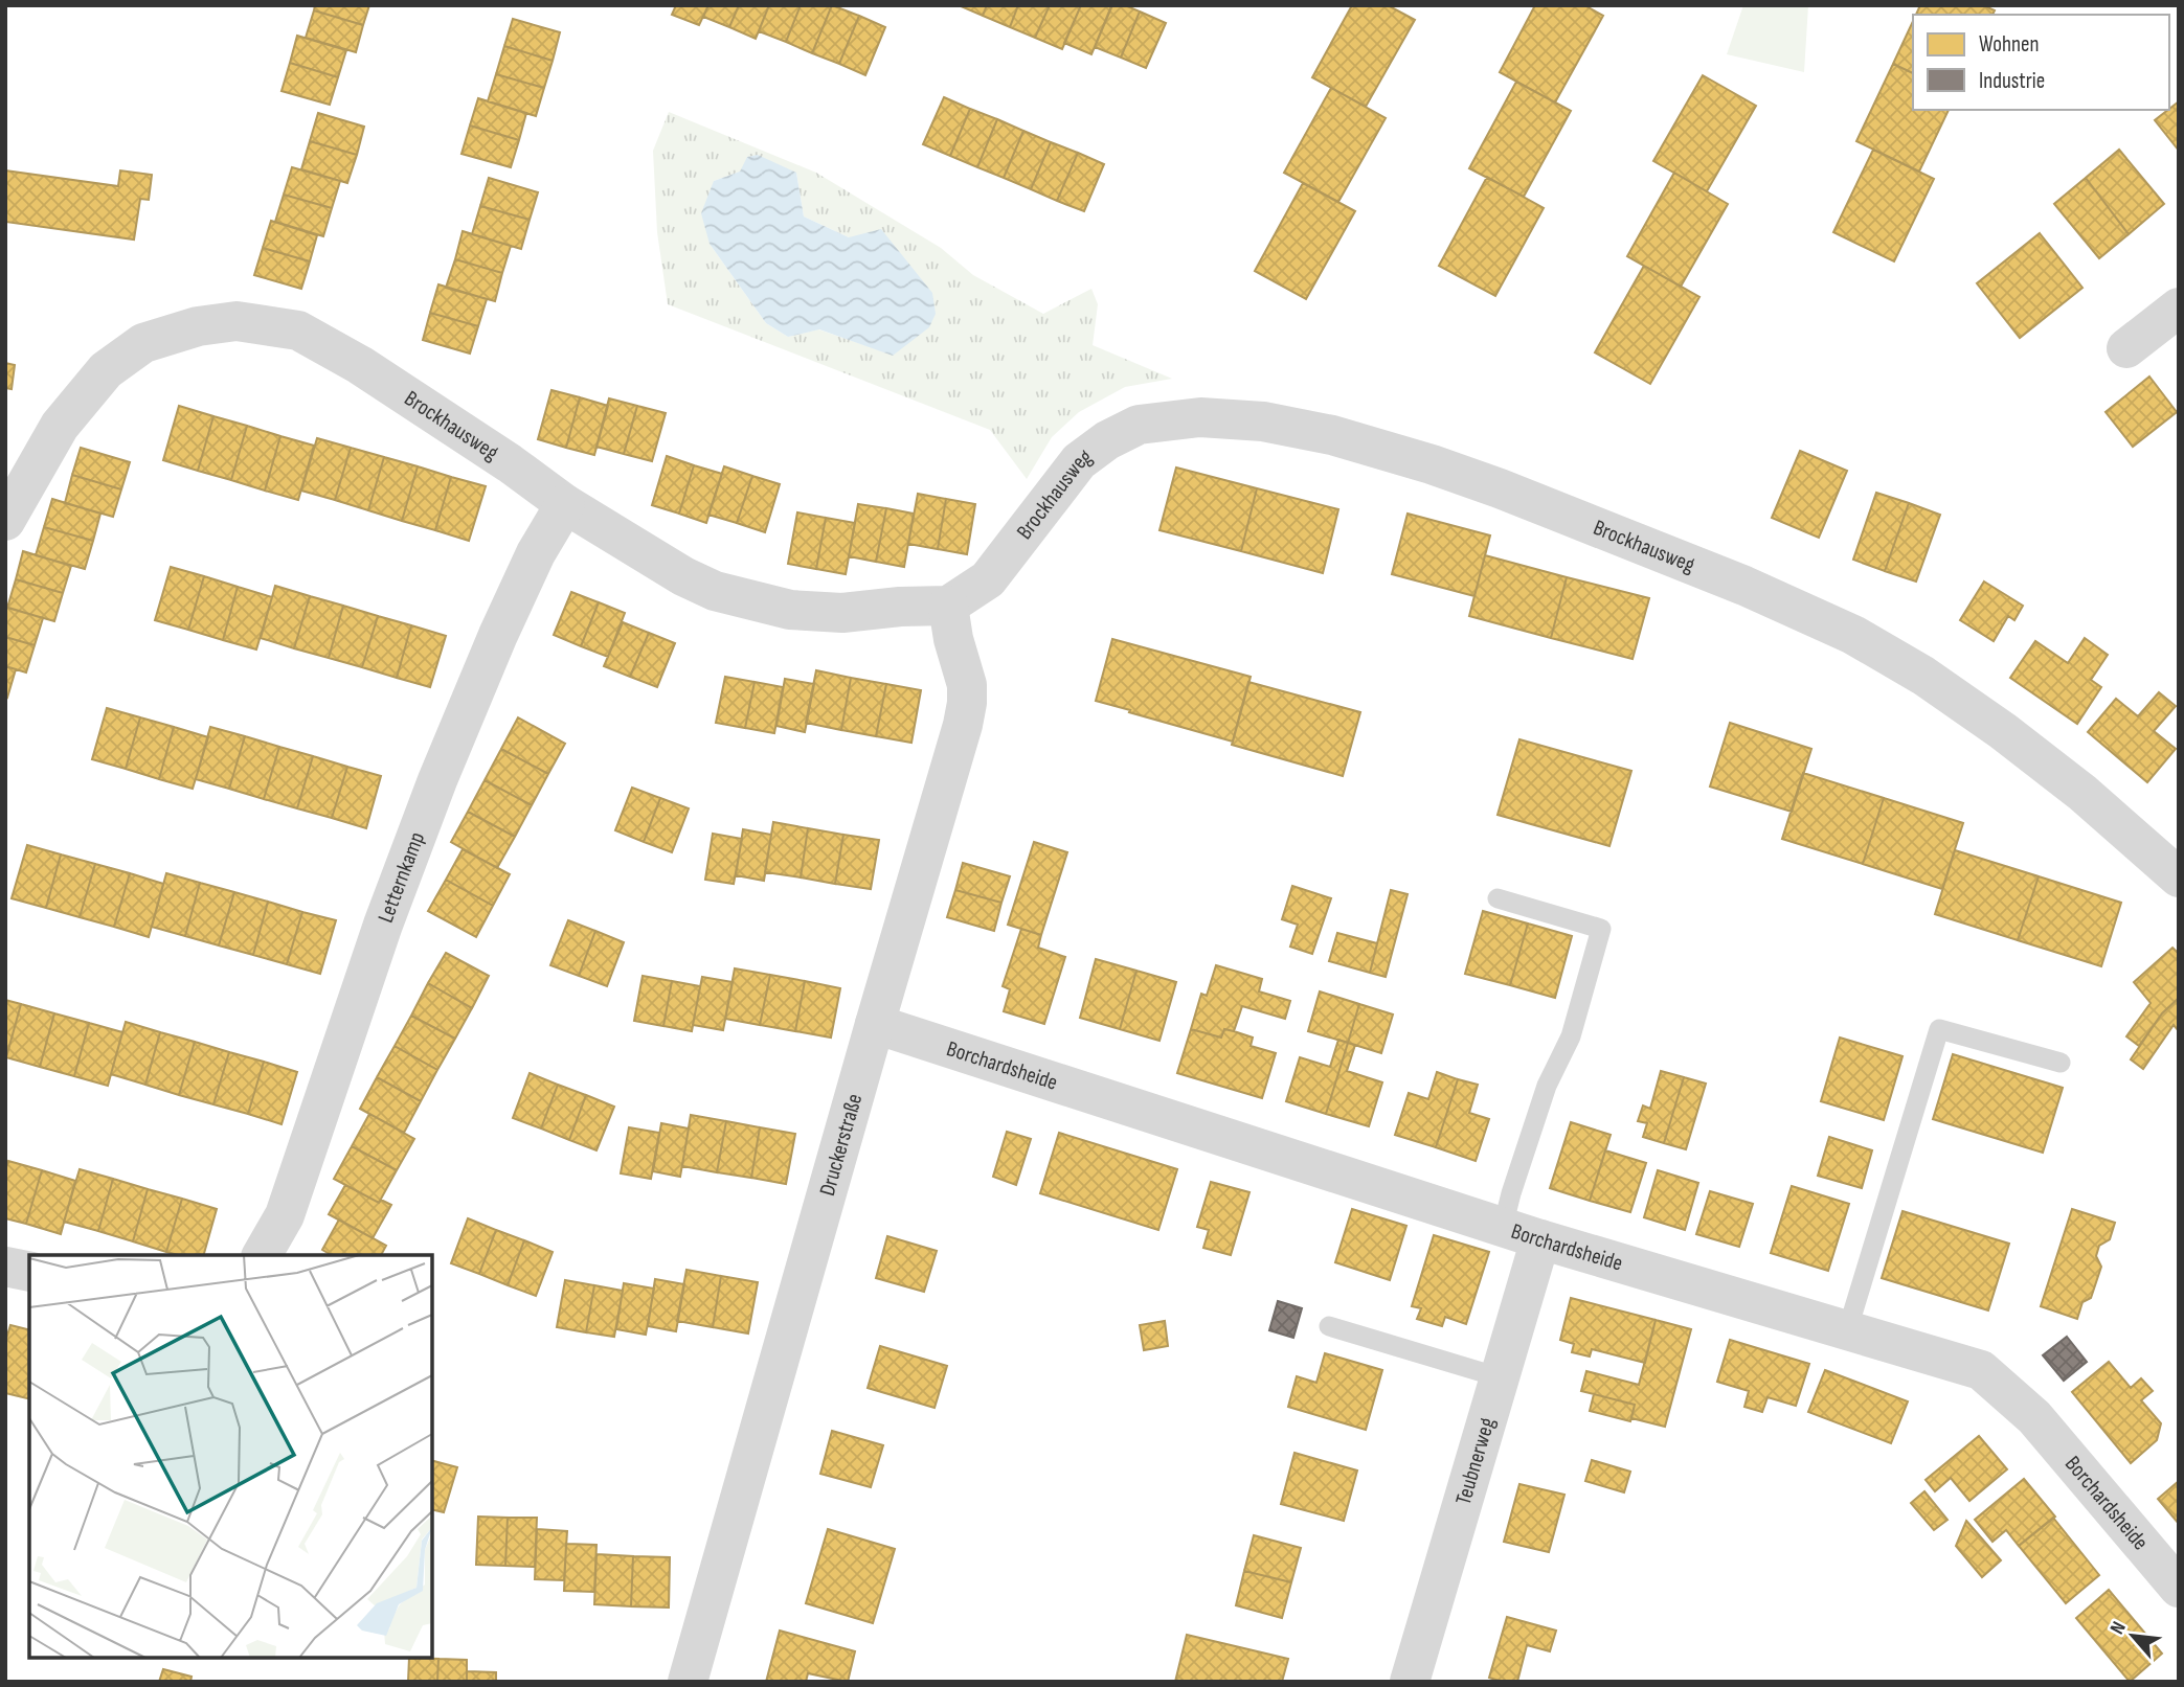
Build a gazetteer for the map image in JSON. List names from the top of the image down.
{
  "streets": {
    "street": [
      "Brockhausweg",
      "Letternkamp",
      "Borchardsheide",
      "Druckerstraße",
      "Teubnerweg"
    ]
  },
  "crossings": [
    ["Brockhausweg", "Letternkamp"],
    ["Brockhausweg", "Druckerstraße"],
    ["Borchardsheide", "Druckerstraße"],
    ["Borchardsheide", "Teubnerweg"]
  ],
  "legend": ["Wohnen", "Industrie"],
  "north": "top left"
}
